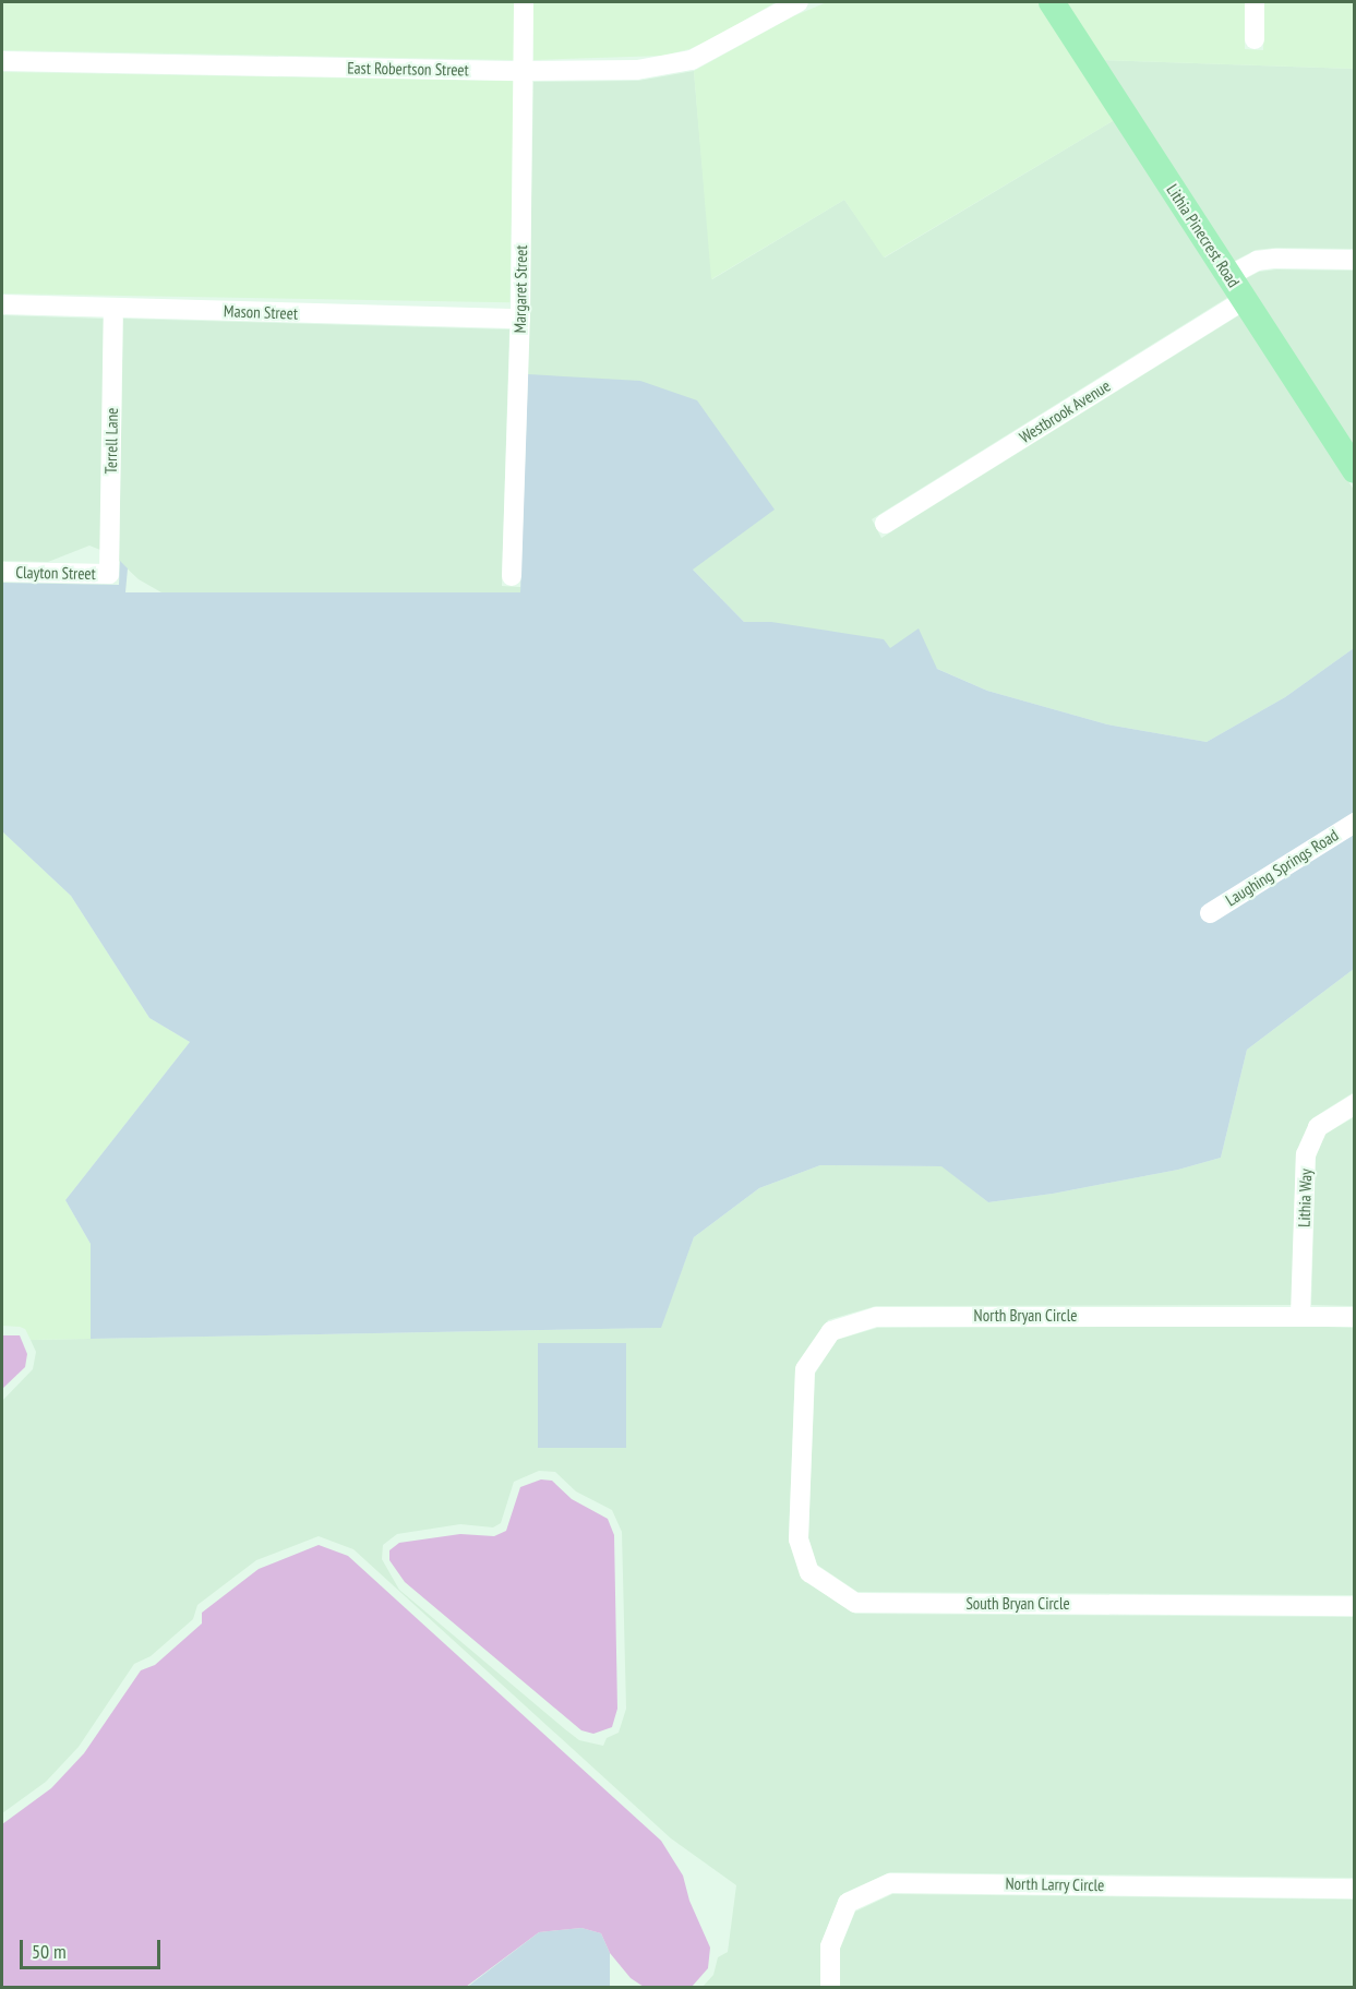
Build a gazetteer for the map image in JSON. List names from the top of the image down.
{
  "streets": {
    "main road": ["Lithia Pinecrest Road"],
    "street": [
      "East Robertson Street",
      "Margaret Street",
      "Mason Street",
      "Westbrook Avenue",
      "Terrell Lane",
      "Clayton Street",
      "Laughing Springs Road",
      "Lithia Way",
      "North Bryan Circle",
      "South Bryan Circle",
      "North Larry Circle"
    ]
  },
  "crossings": [
    ["East Robertson Street", "Margaret Street"],
    ["Lithia Pinecrest Road", "Westbrook Avenue"],
    ["Margaret Street", "Mason Street"],
    ["Mason Street", "Terrell Lane"],
    ["Terrell Lane", "Clayton Street"],
    ["Lithia Way", "North Bryan Circle"],
    ["North Bryan Circle", "South Bryan Circle"]
  ],
  "scale_bar": "50 m"
}
